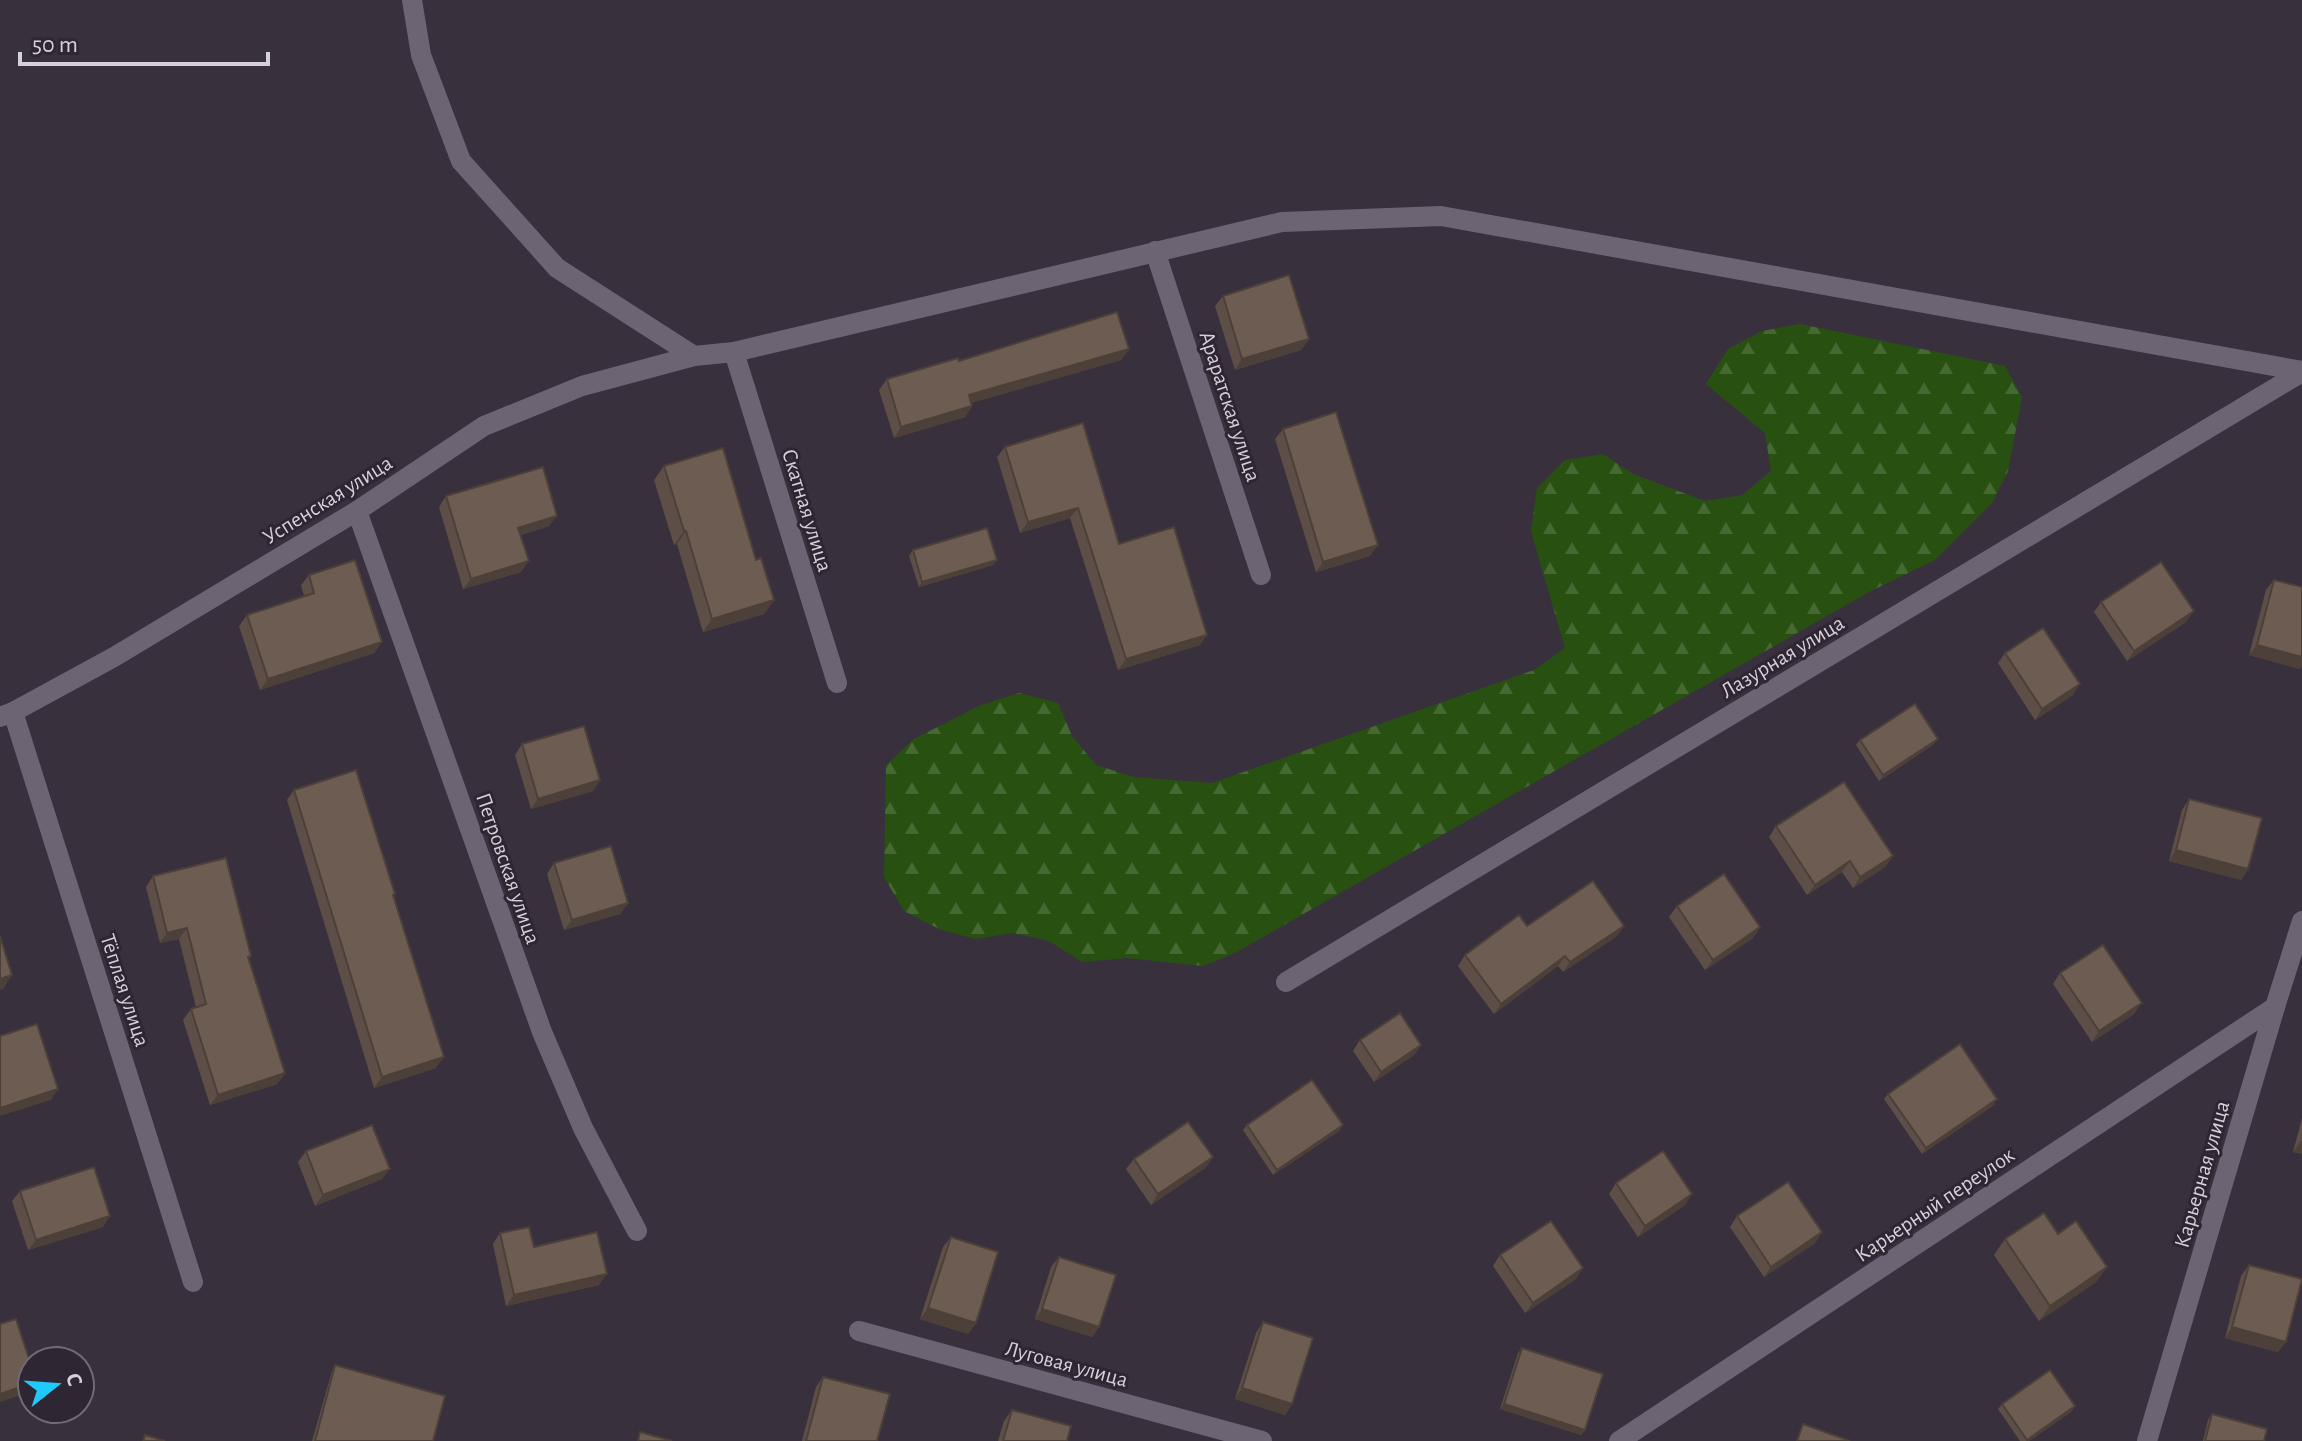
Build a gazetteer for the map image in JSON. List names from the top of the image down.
{
  "streets": {
    "street": [
      "Араратская улица",
      "Успенская улица",
      "Скатная улица",
      "Лазурная улица",
      "Петровская улица",
      "Тёплая улица",
      "Карьерная улица",
      "Карьерный переулок",
      "Луговая улица"
    ]
  },
  "crossings": [
    ["Араратская улица", "Успенская улица"],
    ["Успенская улица", "Скатная улица"],
    ["Успенская улица", "Лазурная улица"],
    ["Успенская улица", "Петровская улица"],
    ["Успенская улица", "Тёплая улица"],
    ["Карьерная улица", "Карьерный переулок"]
  ],
  "scale_bar": "50 m",
  "north": "right"
}
